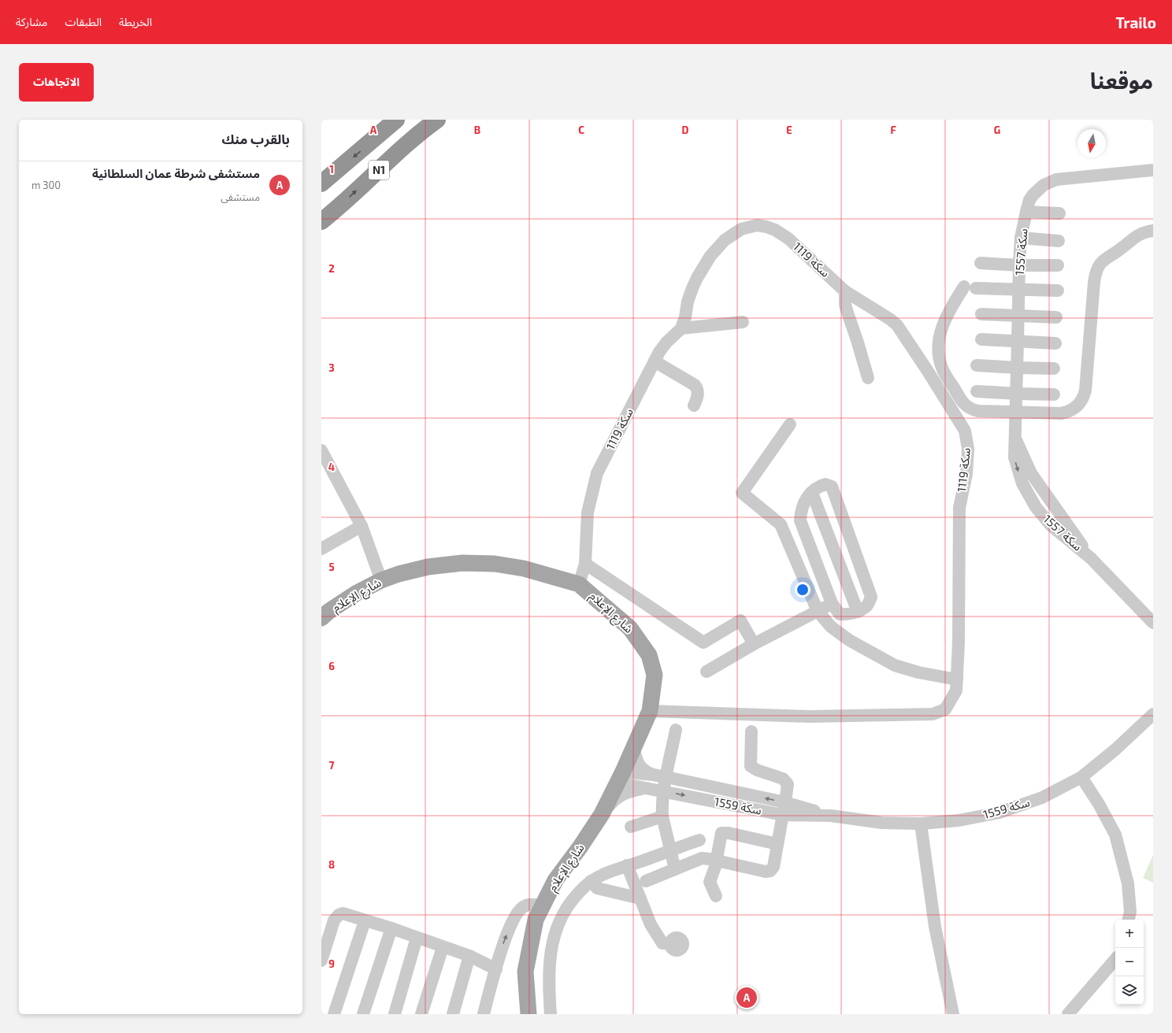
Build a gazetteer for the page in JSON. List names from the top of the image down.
{
  "streets": {
    "highway": ["N1"],
    "main road": ["شارع الإعلام"],
    "street": ["سكة 1557", "سكة 1119", "سكة 1559"]
  },
  "crossings": [
    ["سكة 1119", "شارع الإعلام"],
    ["شارع الإعلام", "سكة 1559"]
  ],
  "north": "bottom",
  "page": {
    "header": "Trailo",
    "nav": ["الخريطة", "الطبقات", "مشاركة"],
    "title": "موقعنا",
    "buttons": "الاتجاهات",
    "heading": "بالقرب منك",
    "list": [
      {
        "mark": "A",
        "name": "مستشفى شرطة عمان السلطانية",
        "note": "مستشفى",
        "value": "300 m"
      }
    ],
    "map_buttons": ["+", "−"],
    "pins": "A"
  },
  "grid": {
    "columns": [
      "A",
      "B",
      "C",
      "D",
      "E",
      "F",
      "G"
    ],
    "rows": [
      "1",
      "2",
      "3",
      "4",
      "5",
      "6",
      "7",
      "8",
      "9"
    ]
  }
}
